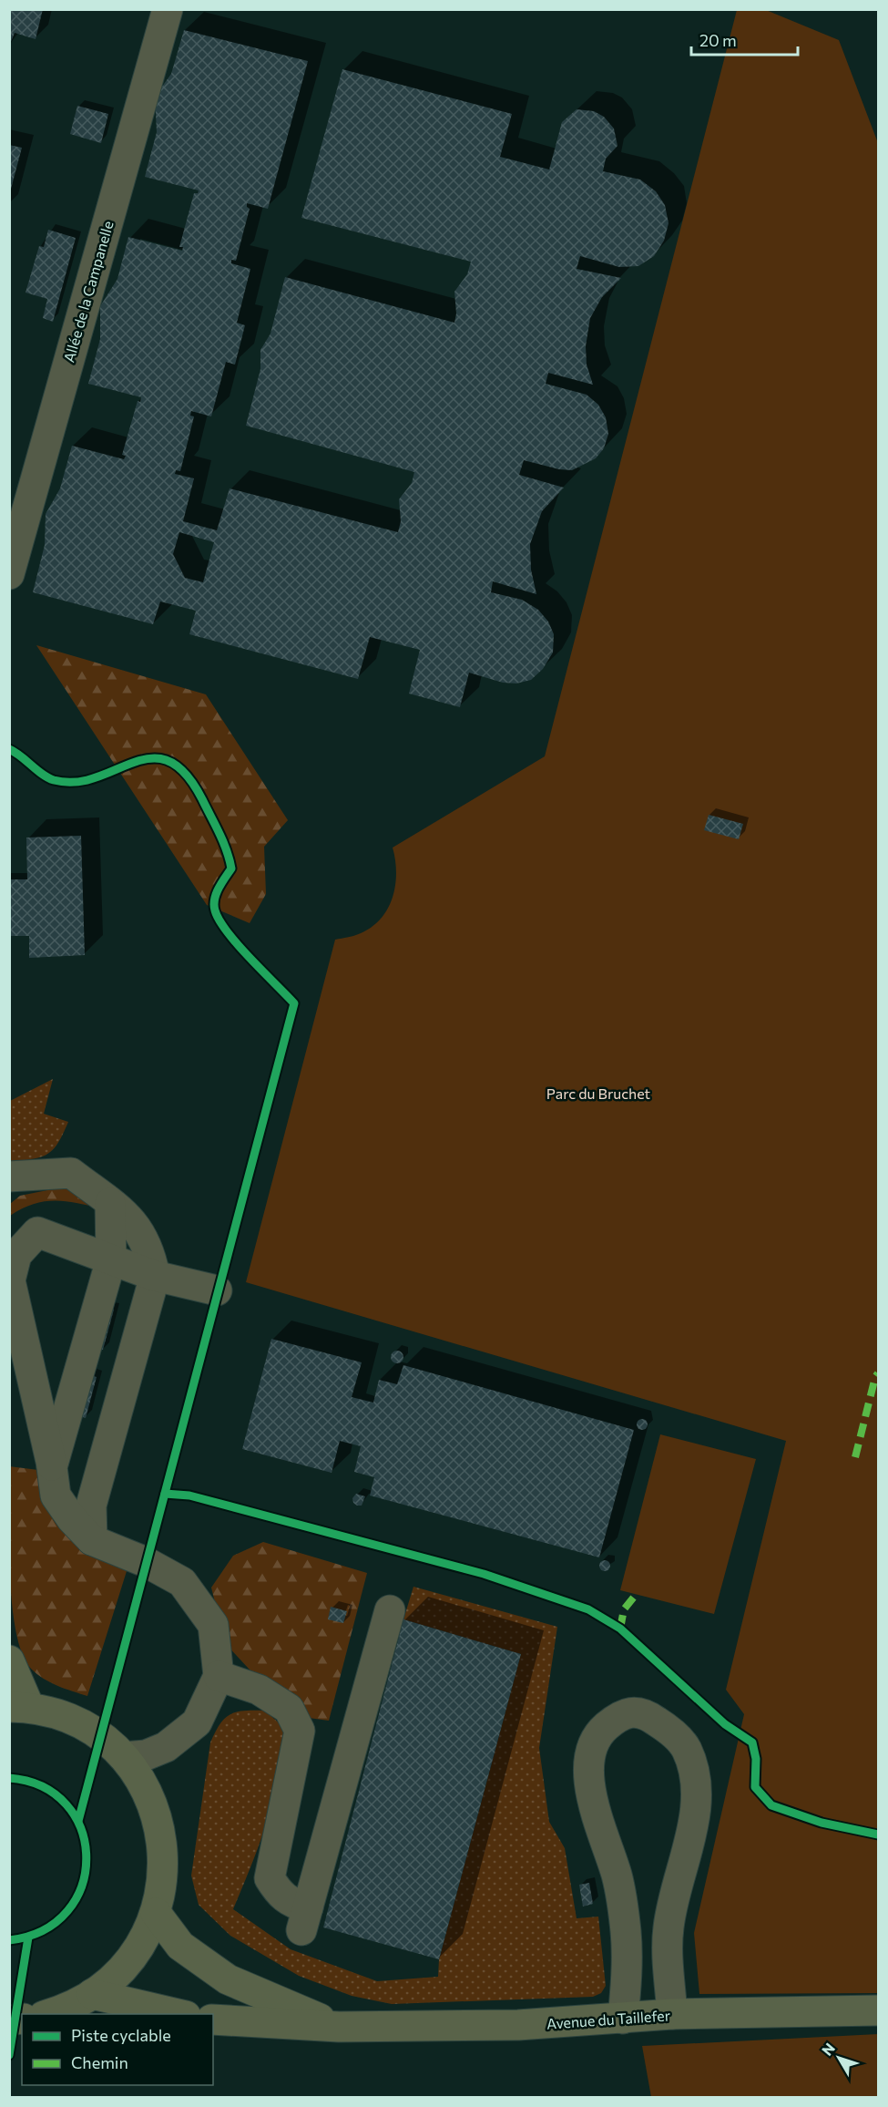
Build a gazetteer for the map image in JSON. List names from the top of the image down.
{
  "streets": {
    "main road": ["Avenue du Taillefer"],
    "lane": ["Allée de la Campanelle"]
  },
  "parks": ["Parc du Bruchet"],
  "legend": ["Piste cyclable", "Chemin"],
  "scale_bar": "20 m",
  "north": "top left"
}
